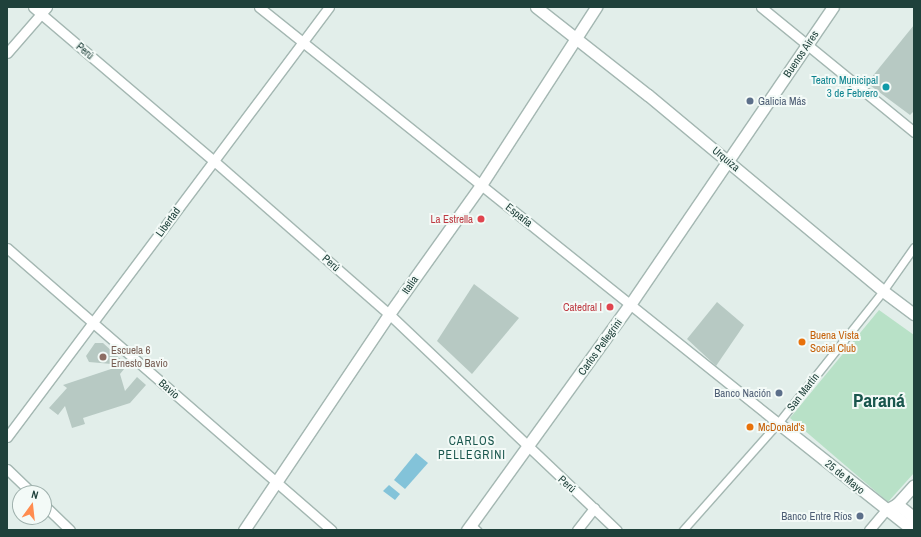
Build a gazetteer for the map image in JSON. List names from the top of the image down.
{
  "streets": {
    "street": [
      "Perú",
      "Buenos Aires",
      "Urquiza",
      "España",
      "Libertad",
      "Italia",
      "Carlos Pellegrini",
      "Bavio",
      "San Martín",
      "25 de Mayo"
    ]
  },
  "crossings": [
    ["Perú", "Libertad"],
    ["Perú", "Italia"],
    ["Perú", "Carlos Pellegrini"],
    ["Buenos Aires", "Urquiza"],
    ["Buenos Aires", "Carlos Pellegrini"],
    ["Urquiza", "Italia"],
    ["Urquiza", "Carlos Pellegrini"],
    ["Urquiza", "San Martín"],
    ["España", "Libertad"],
    ["España", "Italia"],
    ["España", "Carlos Pellegrini"],
    ["España", "San Martín"],
    ["España", "25 de Mayo"],
    ["Libertad", "Bavio"],
    ["Italia", "Bavio"],
    ["San Martín", "25 de Mayo"]
  ],
  "districts": ["Paraná", "CARLOS PELLEGRINI"],
  "places": [
    "Teatro Municipal 3 de Febrero",
    "Galicia Más",
    "La Estrella",
    "Catedral I",
    "Buena Vista Social Club",
    "Escuela 6 Ernesto Bavio",
    "Banco Nación",
    "McDonald's",
    "Banco Entre Ríos"
  ],
  "north": "top"
}
